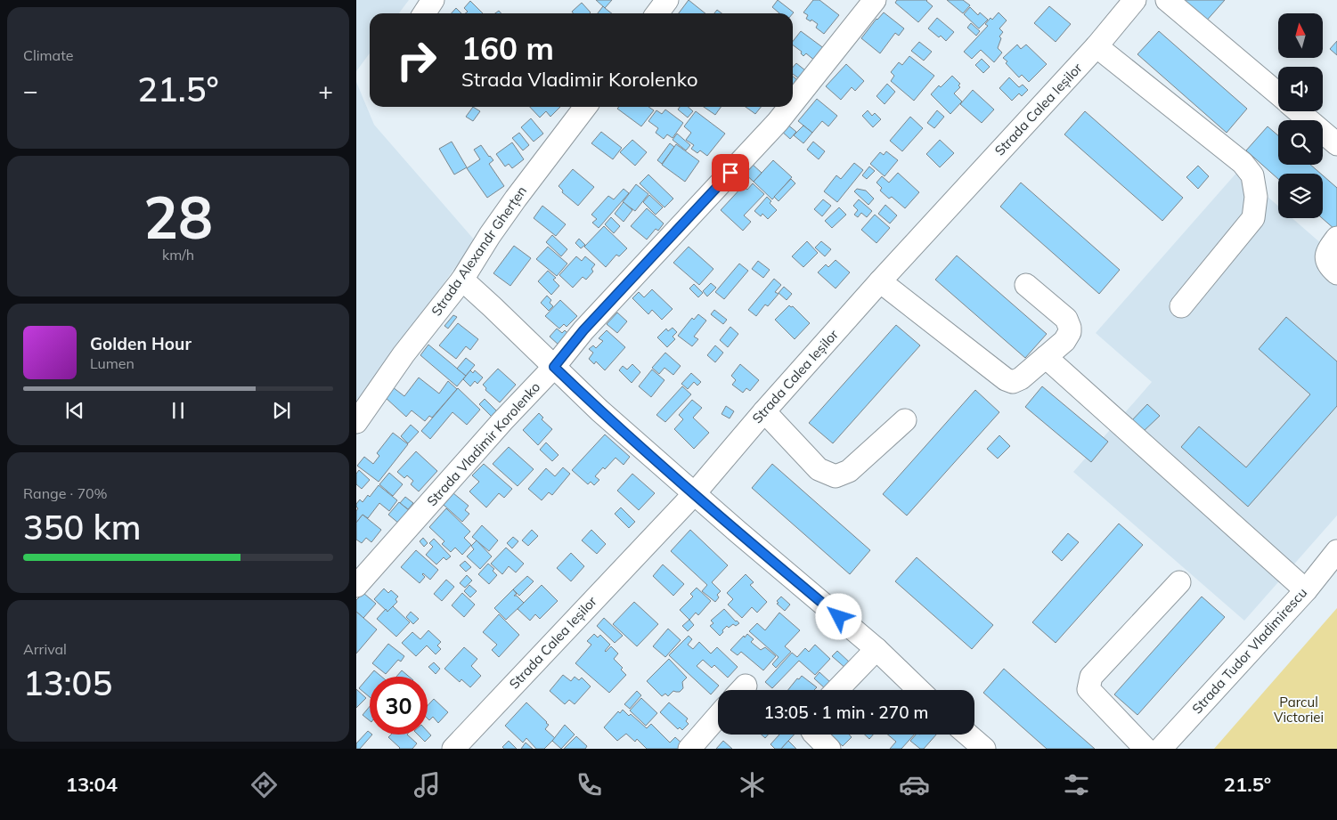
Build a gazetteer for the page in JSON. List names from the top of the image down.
{
  "streets": {
    "street": [
      "Strada Calea Ieșilor",
      "Strada Alexandr Gherțen",
      "Strada Vladimir Korolenko",
      "Strada Tudor Vladimirescu"
    ]
  },
  "parks": ["Parcul Victoriei"],
  "north": "top",
  "page": {
    "tile": [
      "Climate",
      ["28", "km/h"],
      ["Range · 70%", "350 km"],
      ["Arrival", "13:05"]
    ],
    "turn": ["160 m", "Strada Vladimir Korolenko"],
    "heat": ["−", "21.5°", "+"],
    "song": ["Golden Hour", "Lumen"],
    "limit": "30",
    "trip": "13:05 · 1 min · 270 m",
    "tabs": ["13:04", "21.5°"]
  }
}
